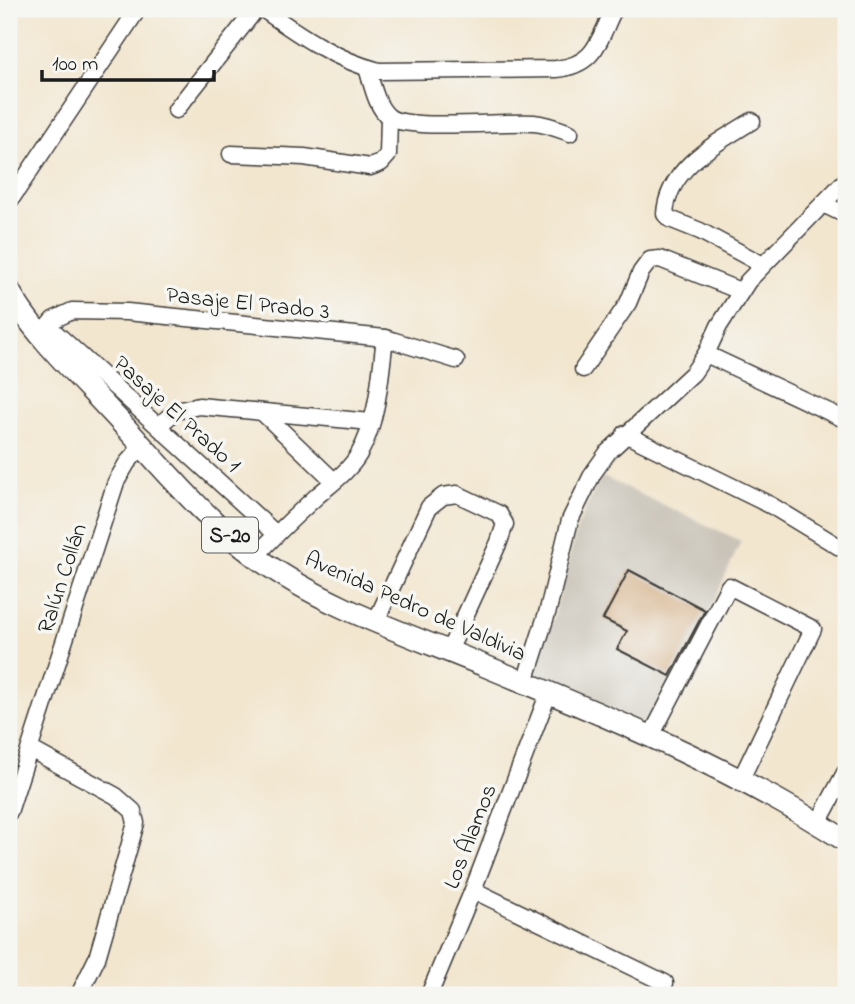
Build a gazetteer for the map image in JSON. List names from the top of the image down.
{
  "streets": {
    "main road": ["S-20", "Avenida Pedro de Valdivia"],
    "street": [
      "Pasaje El Prado 3",
      "Pasaje El Prado 1",
      "Ralún Collán",
      "Los Álamos"
    ]
  },
  "crossings": [
    ["Pasaje El Prado 3", "Pasaje El Prado 1"],
    ["Pasaje El Prado 3", "Avenida Pedro de Valdivia"],
    ["Pasaje El Prado 1", "Avenida Pedro de Valdivia"],
    ["Ralún Collán", "Avenida Pedro de Valdivia"],
    ["Avenida Pedro de Valdivia", "Los Álamos"]
  ],
  "scale_bar": "100 m"
}
